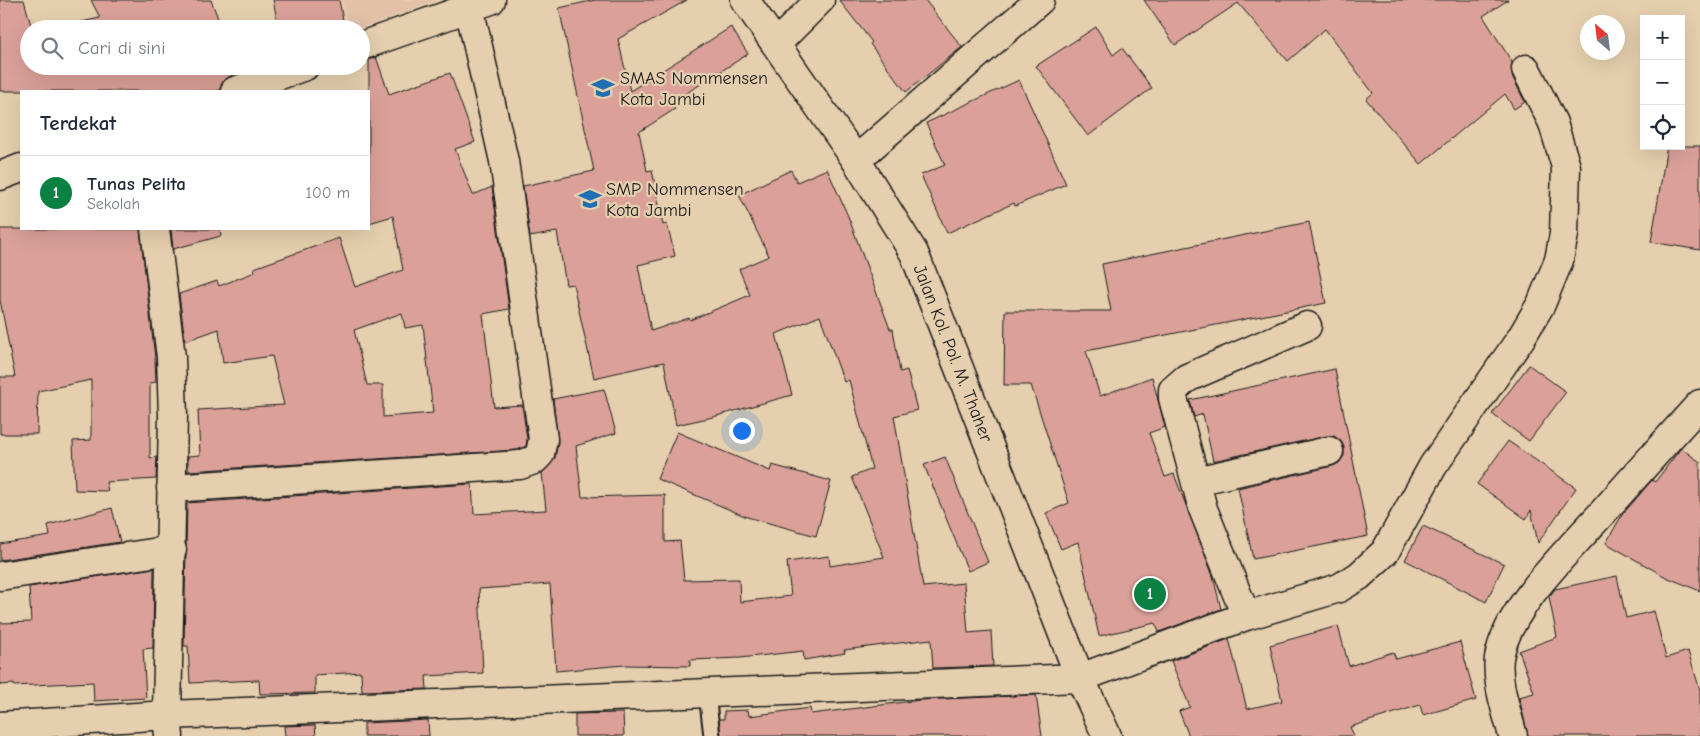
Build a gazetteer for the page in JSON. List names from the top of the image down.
{
  "streets": {
    "street": ["Jalan Kol. Pol. M. Thaher"]
  },
  "places": {
    "school or university": ["SMAS Nommensen Kota Jambi", "SMP Nommensen Kota Jambi"]
  },
  "north": "top left",
  "page": {
    "map_buttons": ["+", "−"],
    "search": "Cari di sini",
    "heading": "Terdekat",
    "list": [
      {
        "mark": "1",
        "name": "Tunas Pelita",
        "note": "Sekolah",
        "value": "100 m"
      }
    ],
    "pins": "1"
  }
}
